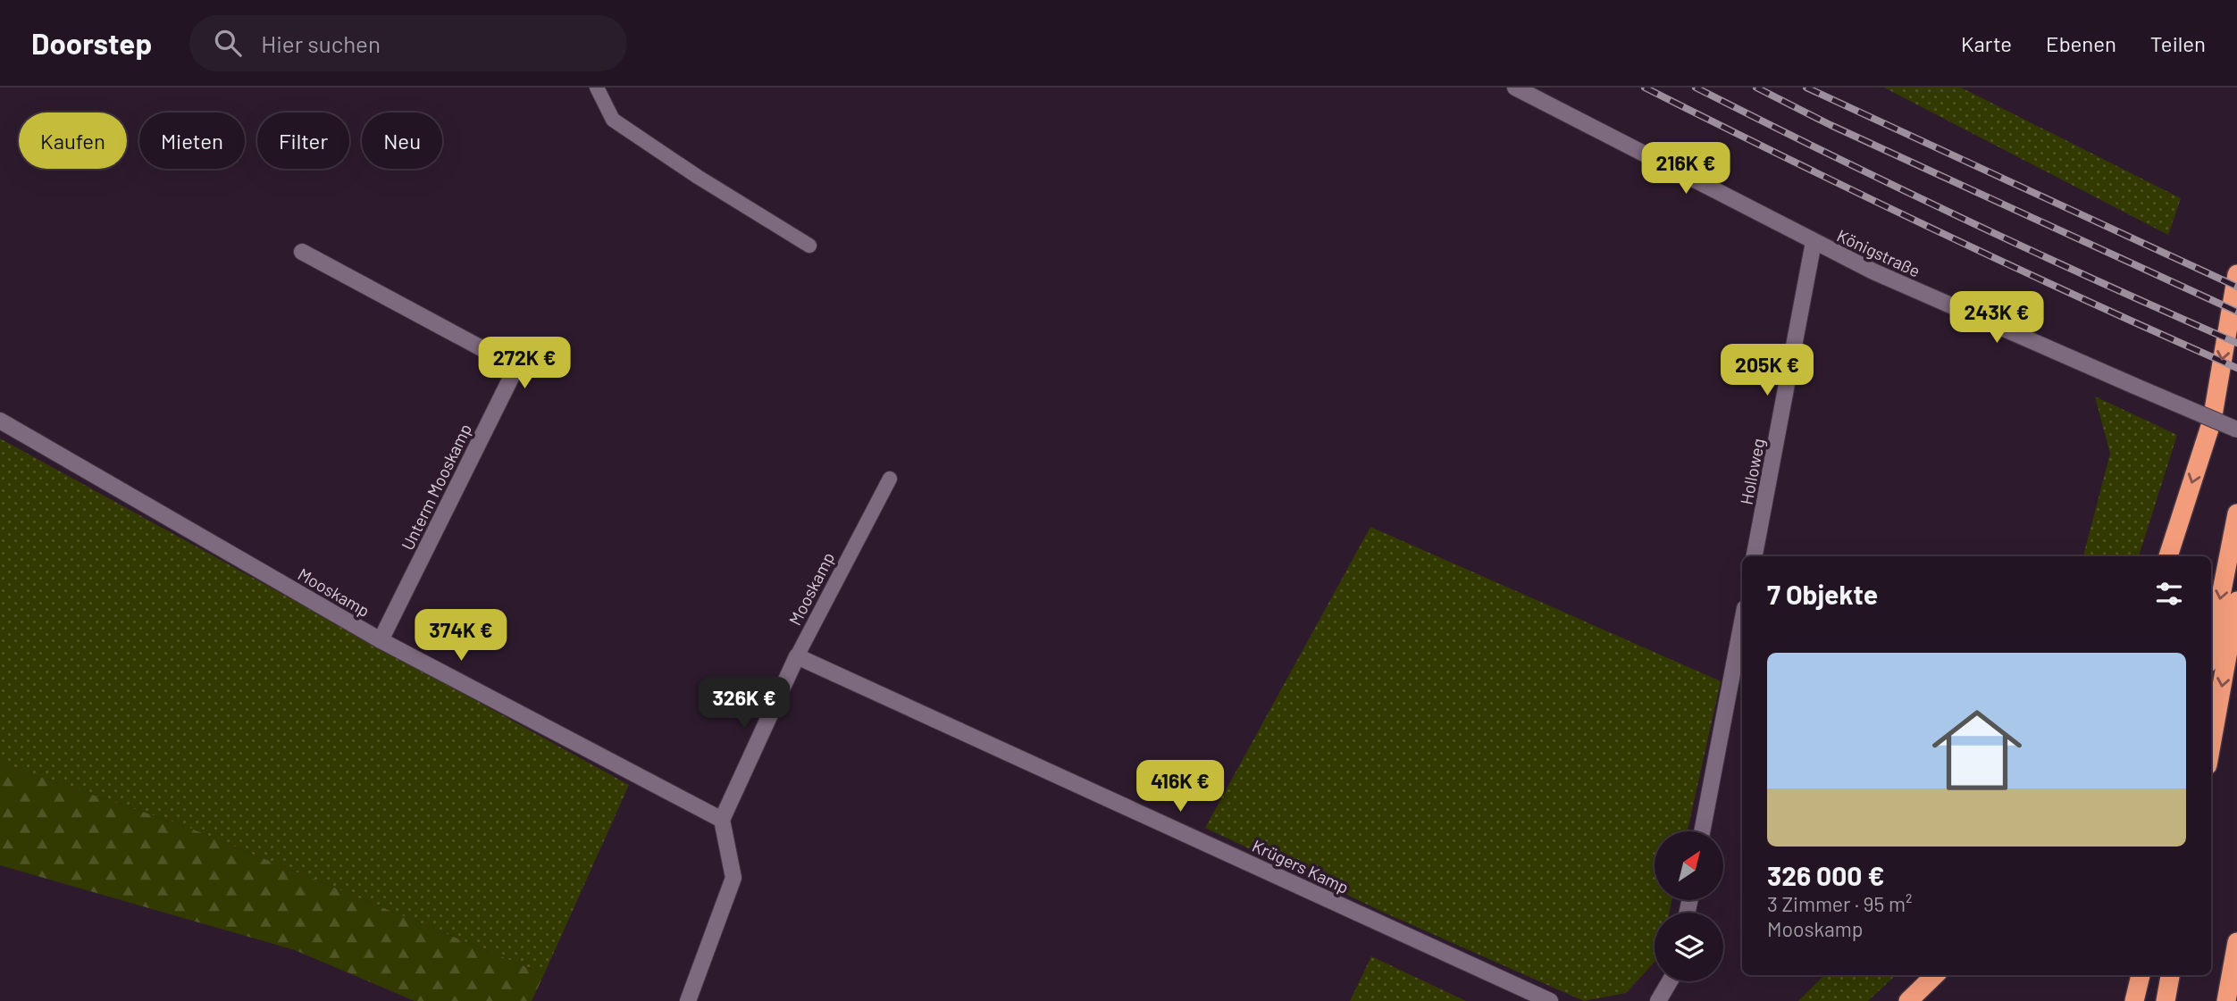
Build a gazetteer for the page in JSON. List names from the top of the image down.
{
  "streets": {
    "street": [
      "Königstraße",
      "Holloweg",
      "Unterm Mooskamp",
      "Mooskamp",
      "Krügers Kamp"
    ]
  },
  "crossings": [
    ["Königstraße", "Holloweg"],
    ["Unterm Mooskamp", "Mooskamp"],
    ["Mooskamp", "Krügers Kamp"]
  ],
  "north": "top right",
  "page": {
    "header": "Doorstep",
    "search": "Hier suchen",
    "nav": ["Karte", "Ebenen", "Teilen"],
    "chip": [
      "Kaufen",
      "Mieten",
      "Filter",
      "Neu"
    ],
    "price": [
      "216K €",
      "243K €",
      "272K €",
      "205K €",
      "374K €",
      "326K €",
      "416K €"
    ],
    "heading": "7 Objekte",
    "list": [
      {
        "name": "326 000 €",
        "note": "3 Zimmer · 95 m² · Mooskamp"
      }
    ]
  }
}
